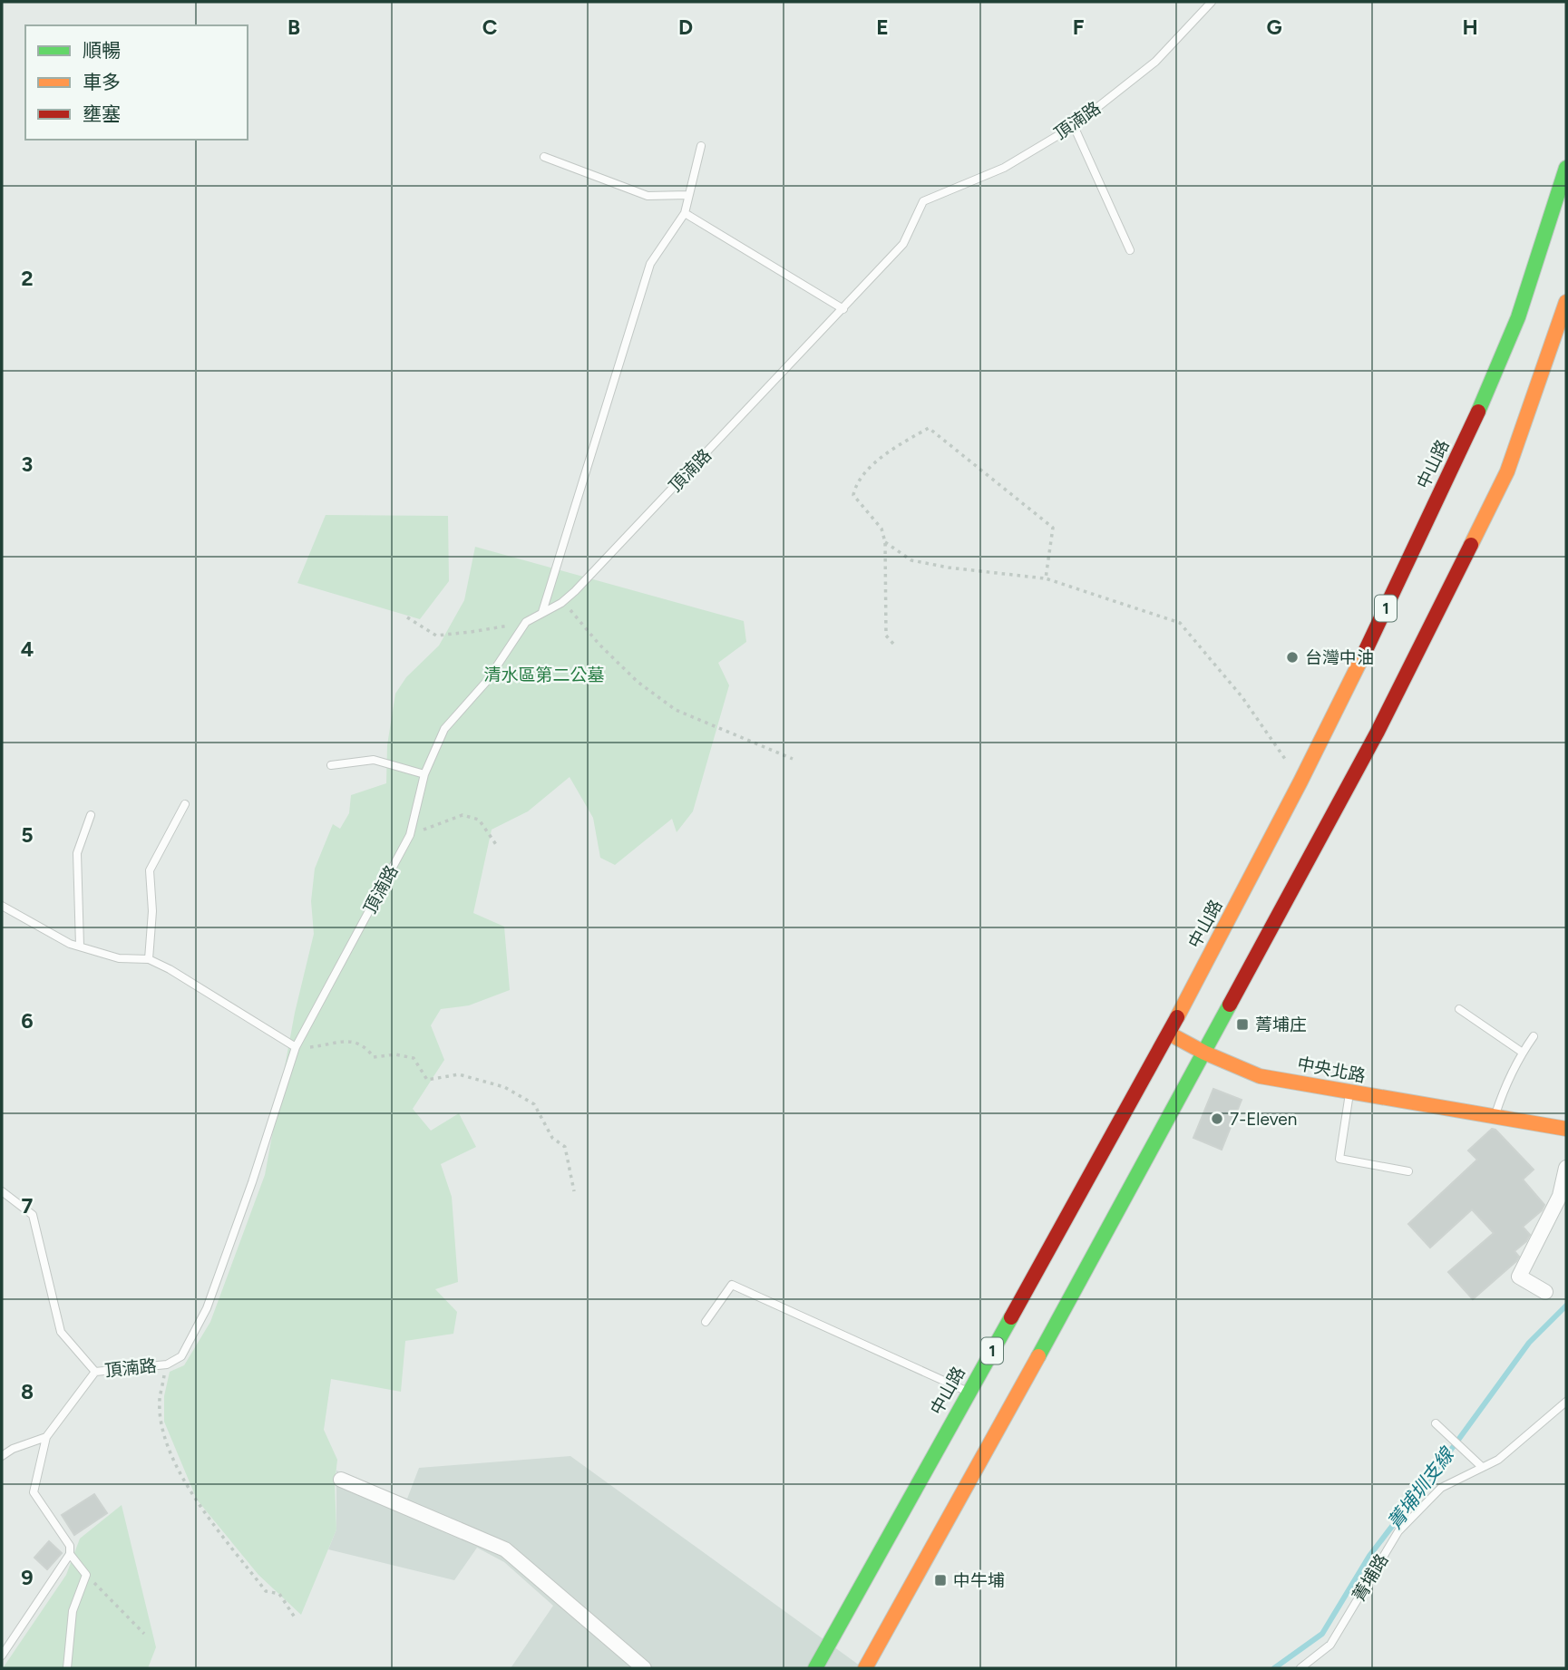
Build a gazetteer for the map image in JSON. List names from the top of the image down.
{
  "streets": {
    "main road": ["中山路", "1", "中央北路"],
    "lane": ["頂湳路", "菁埔路"]
  },
  "crossings": [
    ["中山路", "中央北路"]
  ],
  "water": ["菁埔圳支線"],
  "parks": ["清水區第二公墓"],
  "places": {
    "other": ["台灣中油", "7-Eleven"],
    "transit": ["菁埔庄", "中牛埔"]
  },
  "legend": ["順暢", "車多", "壅塞"],
  "grid": {
    "columns": [
      "B",
      "C",
      "D",
      "E",
      "F",
      "G",
      "H"
    ],
    "rows": [
      "2",
      "3",
      "4",
      "5",
      "6",
      "7",
      "8",
      "9"
    ]
  }
}
